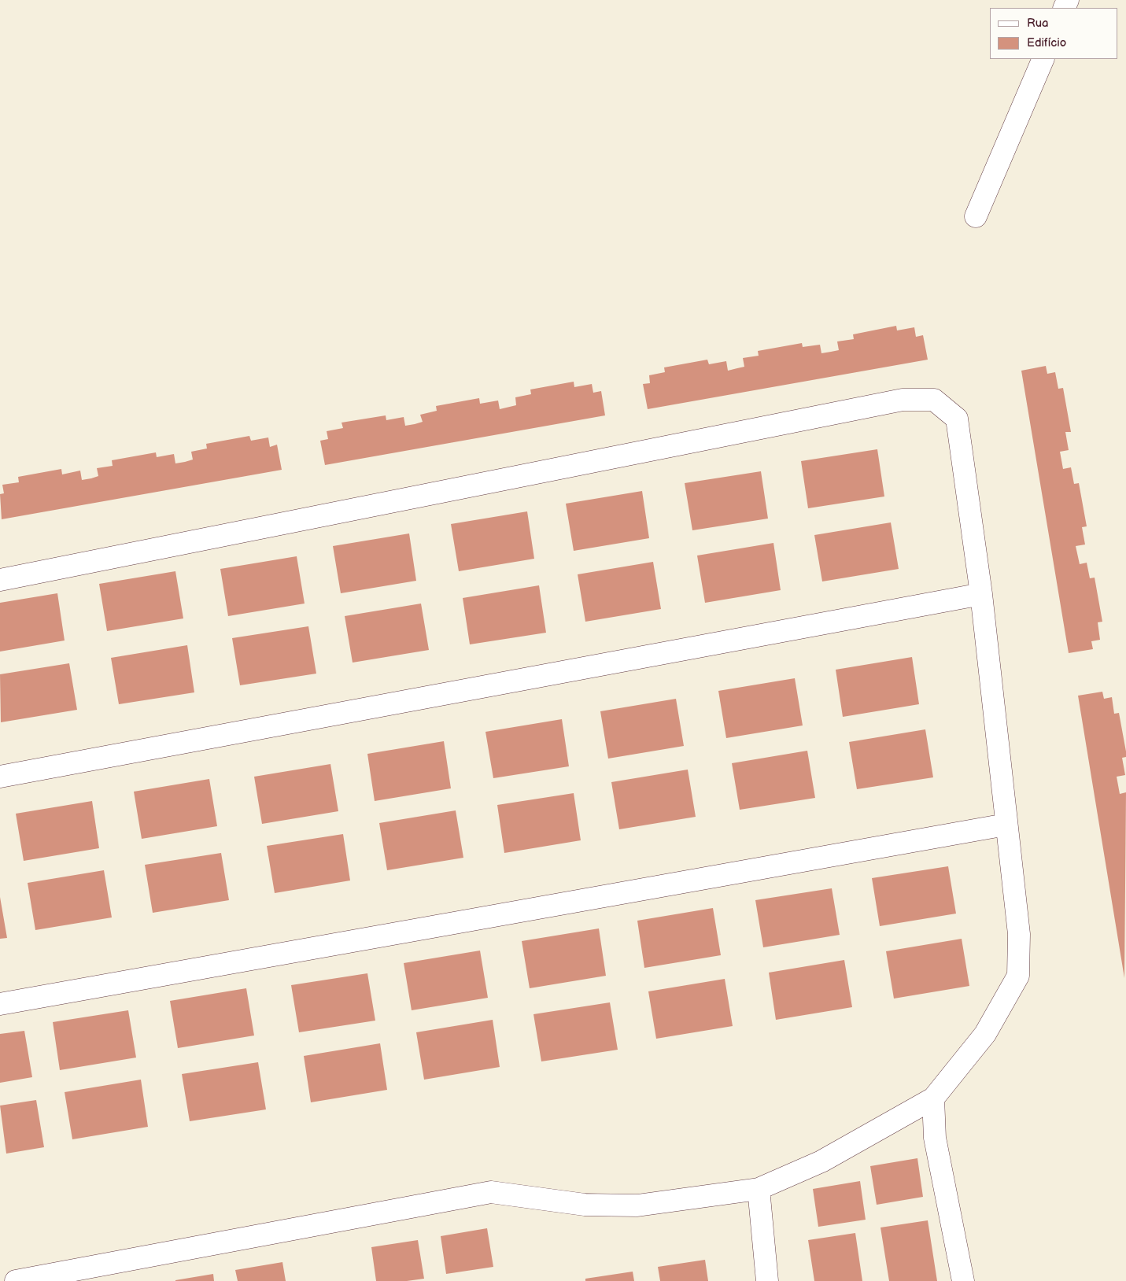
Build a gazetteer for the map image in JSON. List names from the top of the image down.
{
  "legend": ["Rua", "Edifício"]
}
